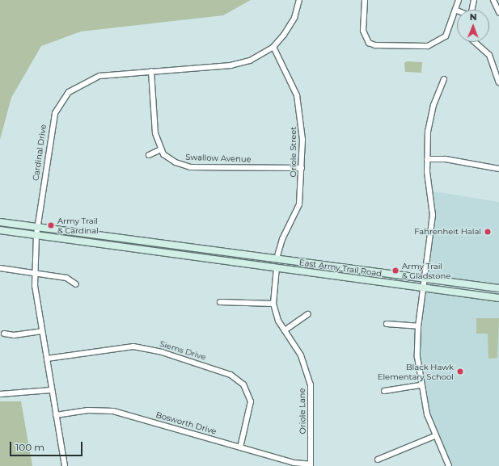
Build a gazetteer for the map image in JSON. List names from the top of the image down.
{
  "streets": {
    "main road": ["East Army Trail Road"],
    "street": [
      "Oriole Street",
      "Cardinal Drive",
      "Swallow Avenue",
      "Siems Drive",
      "Oriole Lane",
      "Bosworth Drive"
    ]
  },
  "crossings": [
    ["Oriole Street", "Cardinal Drive"],
    ["Oriole Street", "Swallow Avenue"],
    ["Oriole Street", "East Army Trail Road"],
    ["Cardinal Drive", "East Army Trail Road"],
    ["Cardinal Drive", "Siems Drive"],
    ["Cardinal Drive", "Bosworth Drive"],
    ["East Army Trail Road", "Oriole Lane"],
    ["Siems Drive", "Bosworth Drive"],
    ["Oriole Lane", "Bosworth Drive"]
  ],
  "places": [
    "Army Trail & Cardinal",
    "Fahrenheit Halal",
    "Army Trail & Gladstone",
    "Black Hawk Elementary School"
  ],
  "scale_bar": "100 m",
  "north": "top"
}
